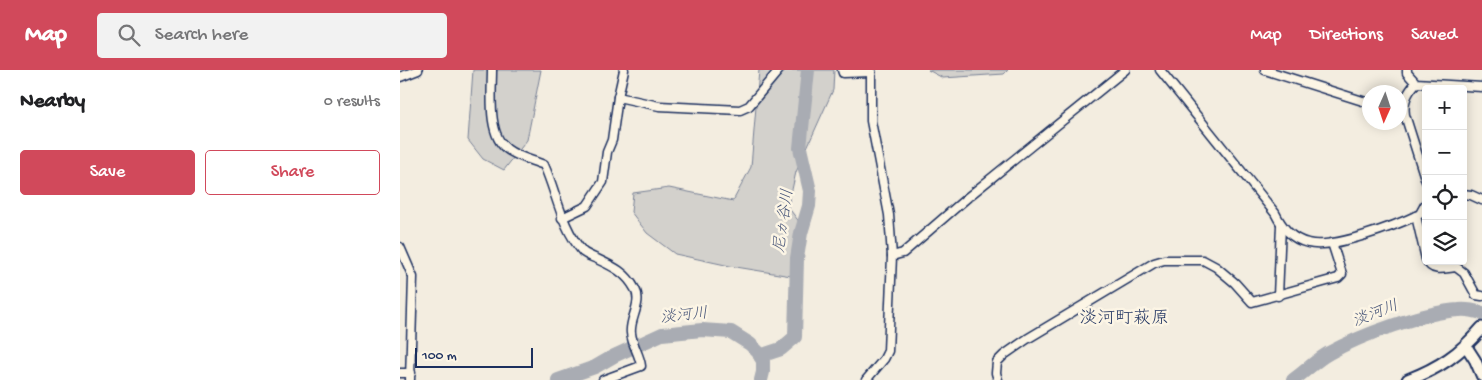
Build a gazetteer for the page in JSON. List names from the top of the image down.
{
  "districts": ["淡河町萩原"],
  "water": ["尼ヵ谷川", "淡河川"],
  "scale_bar": "100 m",
  "north": "bottom",
  "page": {
    "header": "Map",
    "search": "Search here",
    "nav": ["Map", "Directions", "Saved"],
    "heading": ["Nearby", "0 results"],
    "map_buttons": ["+", "−"],
    "buttons": ["Save", "Share"],
    "scale": "100 m"
  }
}
